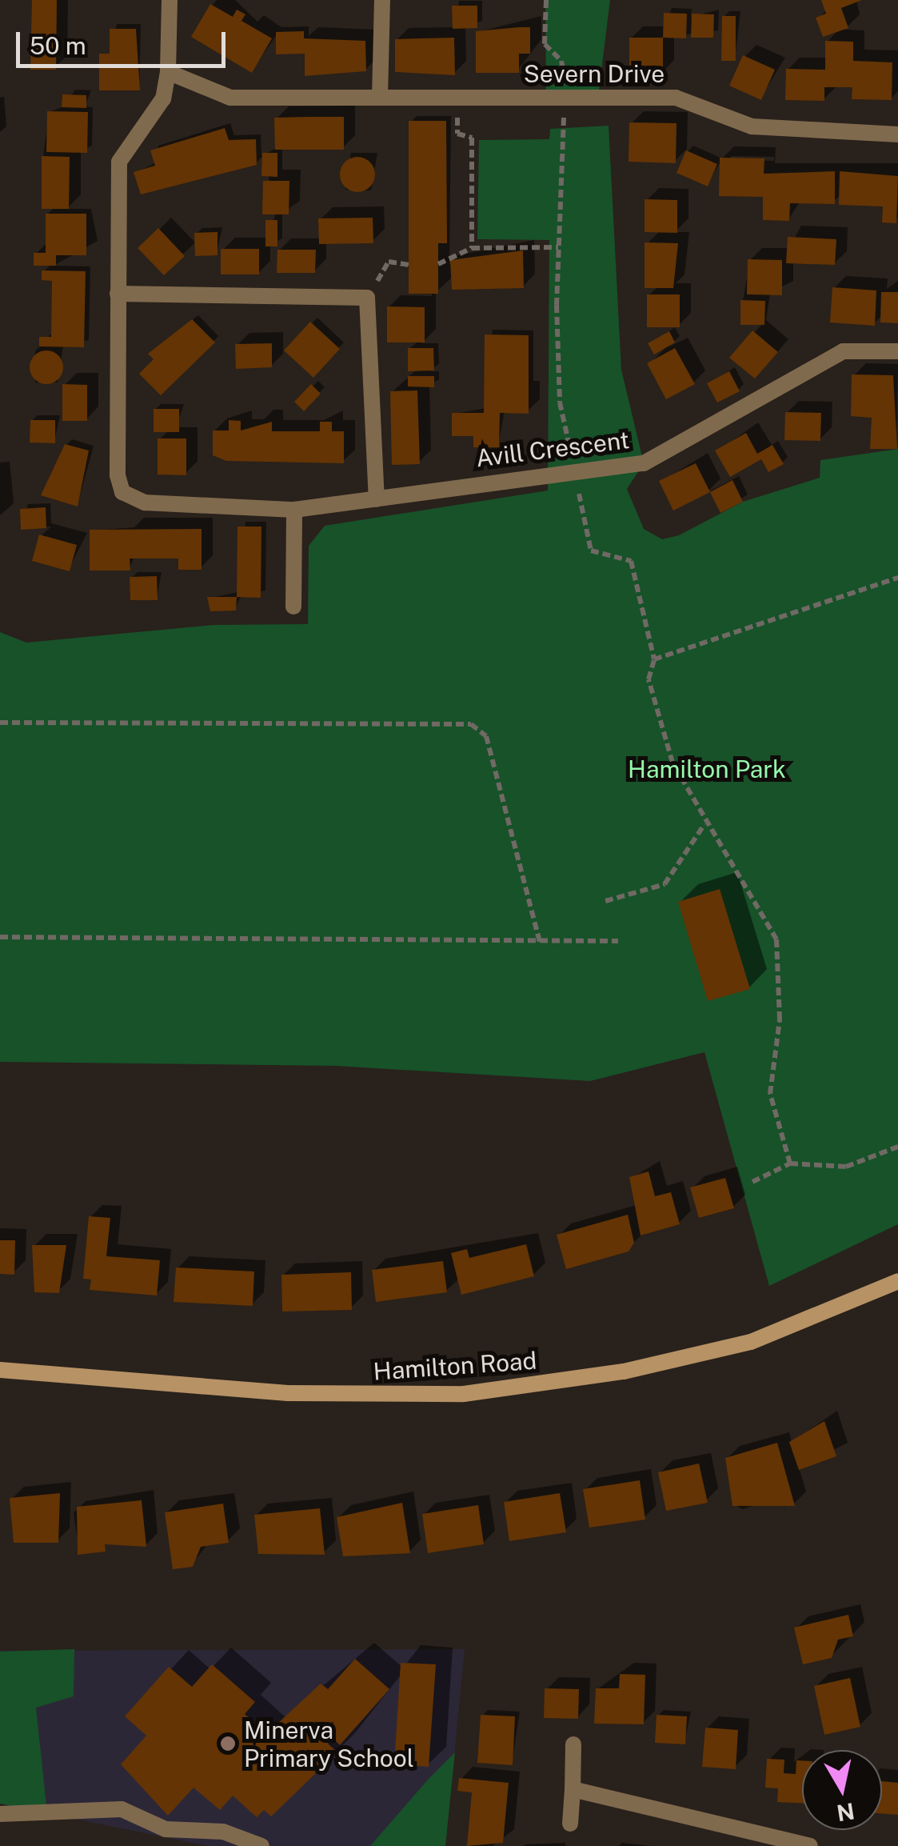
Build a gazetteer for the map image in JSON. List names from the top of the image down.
{
  "streets": {
    "street": ["Severn Drive", "Avill Crescent", "Hamilton Road"]
  },
  "crossings": [
    ["Severn Drive", "Avill Crescent"]
  ],
  "parks": ["Hamilton Park"],
  "places": ["Minerva Primary School"],
  "scale_bar": "50 m",
  "north": "bottom"
}
